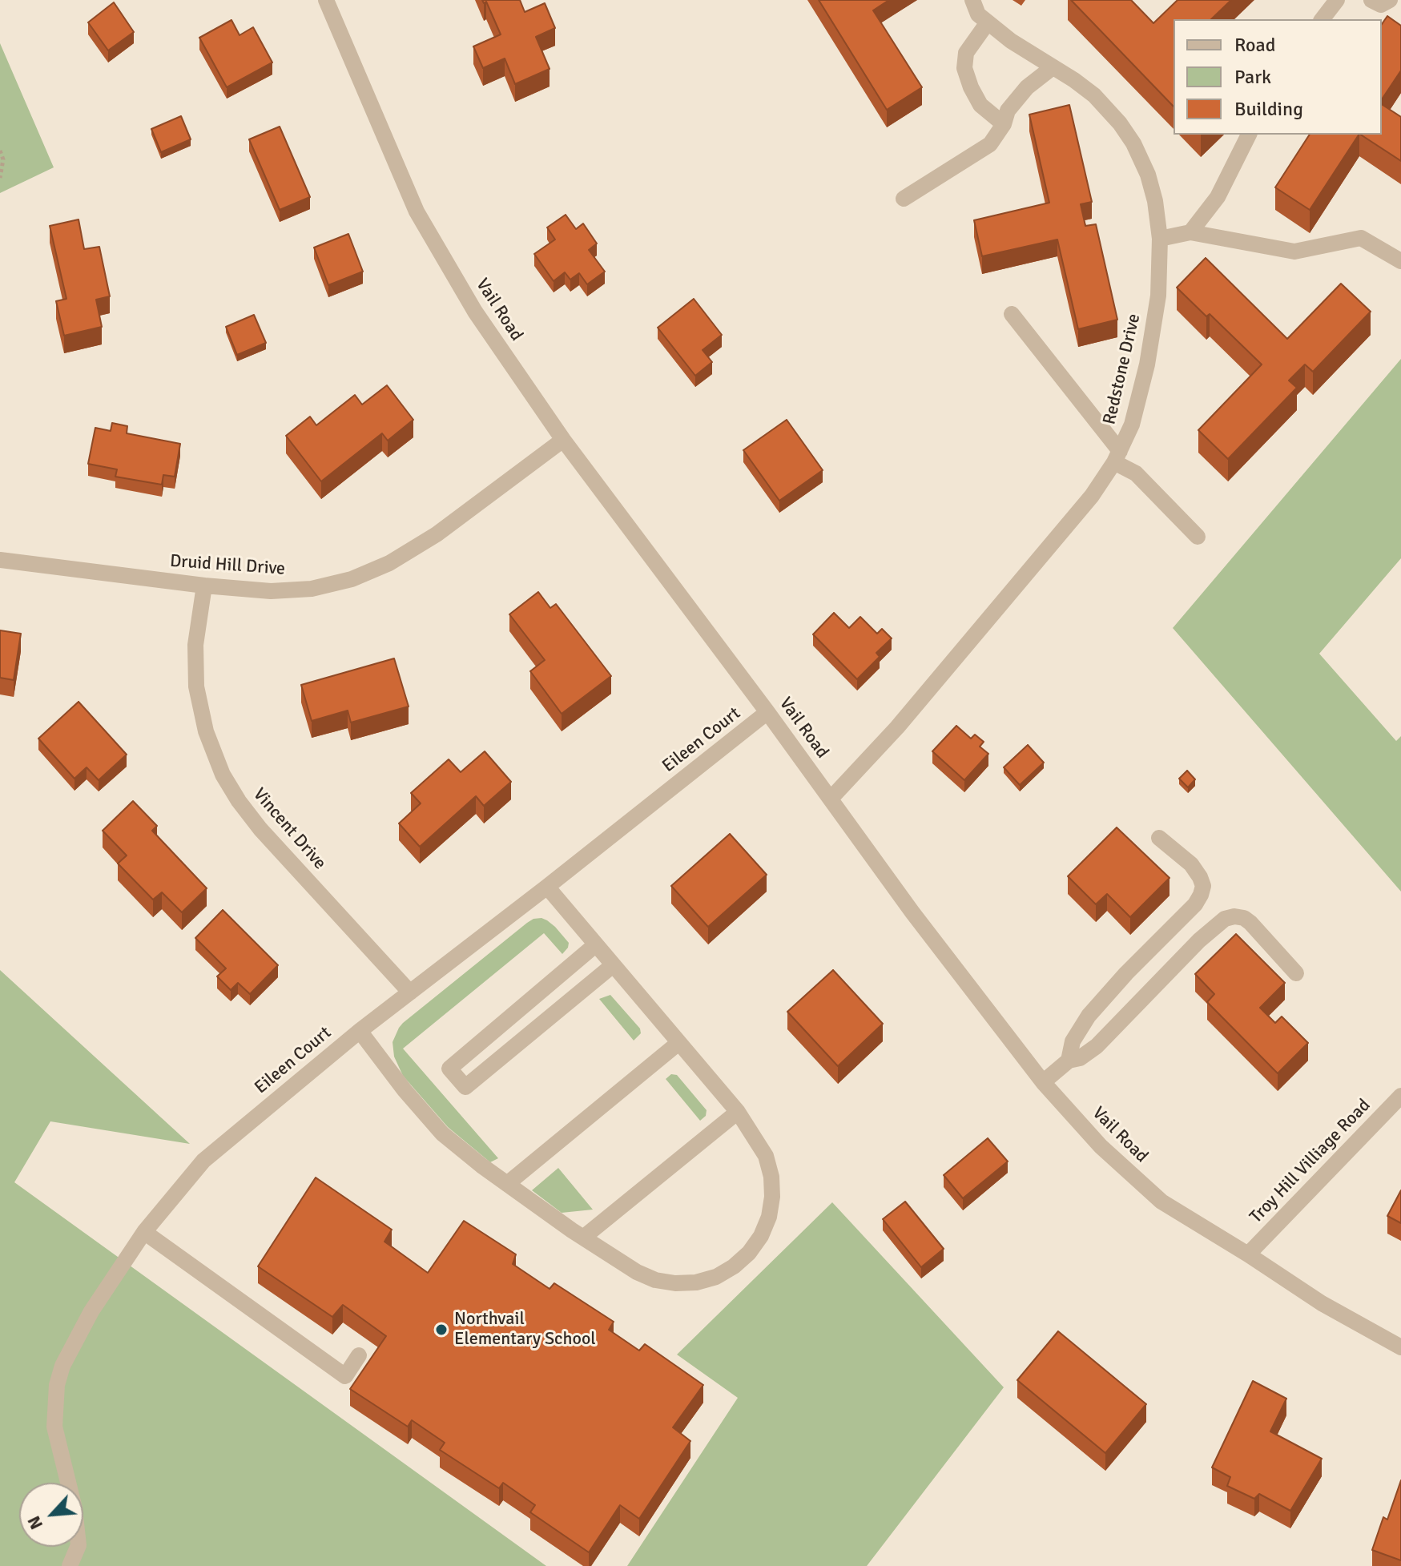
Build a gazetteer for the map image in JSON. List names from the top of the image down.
{
  "streets": {
    "street": [
      "Vail Road",
      "Redstone Drive",
      "Druid Hill Drive",
      "Eileen Court",
      "Vincent Drive",
      "Troy Hill Villiage Road"
    ]
  },
  "crossings": [
    ["Vail Road", "Redstone Drive"],
    ["Vail Road", "Druid Hill Drive"],
    ["Vail Road", "Eileen Court"],
    ["Vail Road", "Troy Hill Villiage Road"],
    ["Druid Hill Drive", "Vincent Drive"],
    ["Eileen Court", "Vincent Drive"]
  ],
  "places": ["Northvail Elementary School"],
  "legend": ["Road", "Park", "Building"],
  "north": "bottom left"
}
